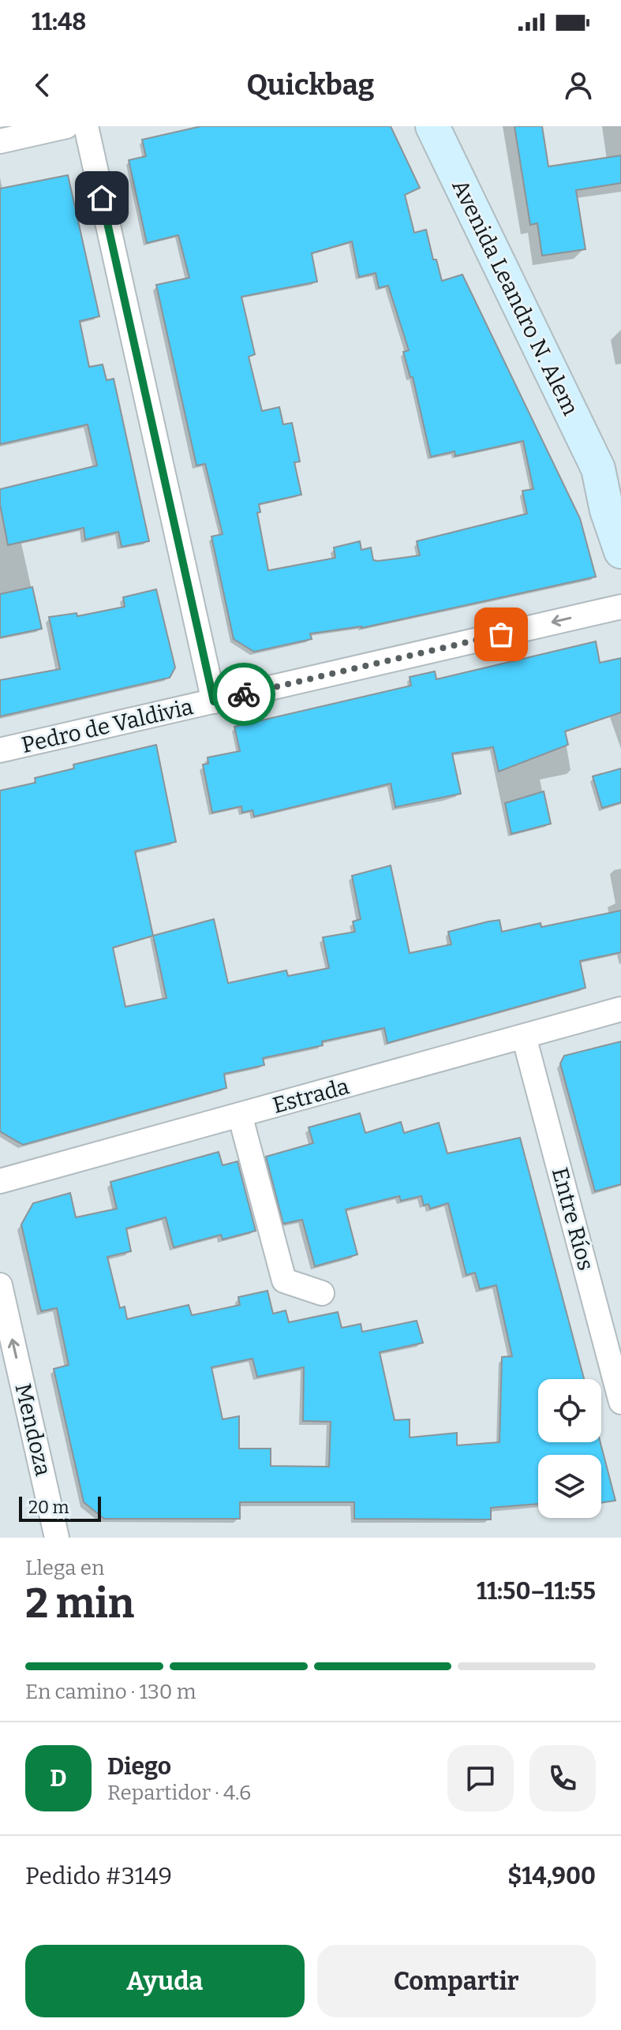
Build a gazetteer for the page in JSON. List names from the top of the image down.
{
  "streets": {
    "street": [
      "Avenida Leandro N. Alem",
      "Pedro de Valdivia",
      "Estrada",
      "Entre Ríos",
      "Mendoza"
    ]
  },
  "crossings": [
    ["Estrada", "Entre Ríos"]
  ],
  "one_way": ["Pedro de Valdivia", "Mendoza"],
  "scale_bar": "20 m",
  "page": {
    "status": "11:48",
    "header": "Quickbag",
    "scale": "20 m",
    "heading": ["2 min", "Llega en", "11:50–11:55"],
    "panel": [
      "Diego",
      "Repartidor · 4.6",
      "Pedido #3149",
      "$14,900"
    ],
    "bar": "En camino · 130 m",
    "round": "D",
    "buttons": ["Ayuda", "Compartir"]
  }
}
